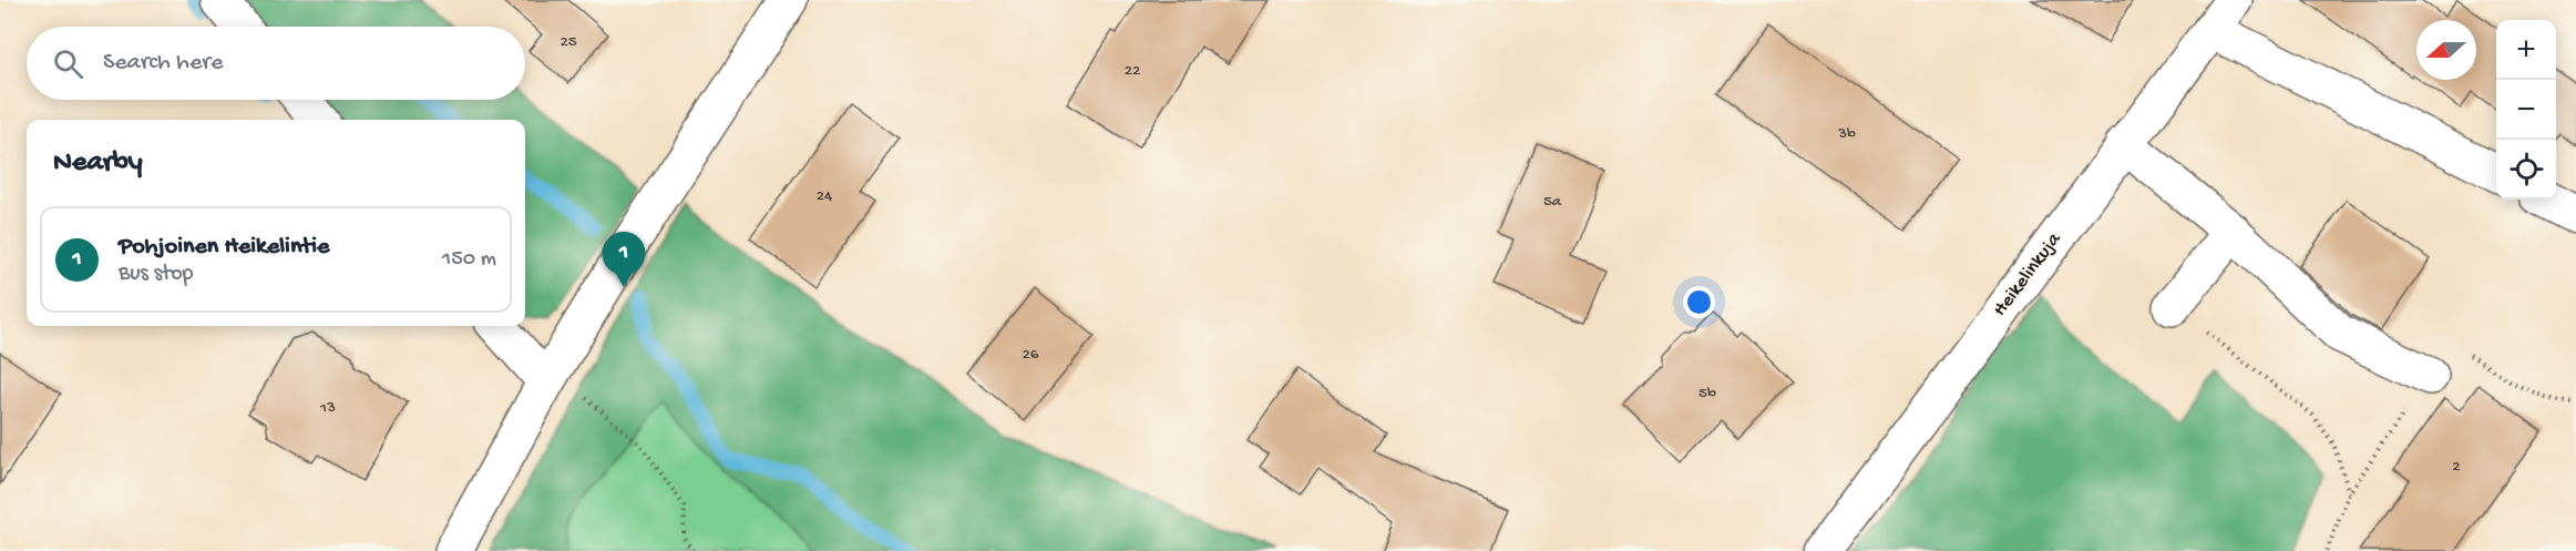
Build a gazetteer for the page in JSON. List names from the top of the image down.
{
  "streets": {
    "street": ["Heikelinkuja"]
  },
  "house_numbers": [
    "25",
    "22",
    "3b",
    "24",
    "5a",
    "26",
    "5b",
    "13",
    "2"
  ],
  "north": "left",
  "page": {
    "map_buttons": ["+", "−"],
    "search": "Search here",
    "heading": "Nearby",
    "list": [
      {
        "mark": "1",
        "name": "Pohjoinen Heikelintie",
        "note": "Bus stop",
        "value": "150 m"
      }
    ],
    "pins": "1"
  }
}
